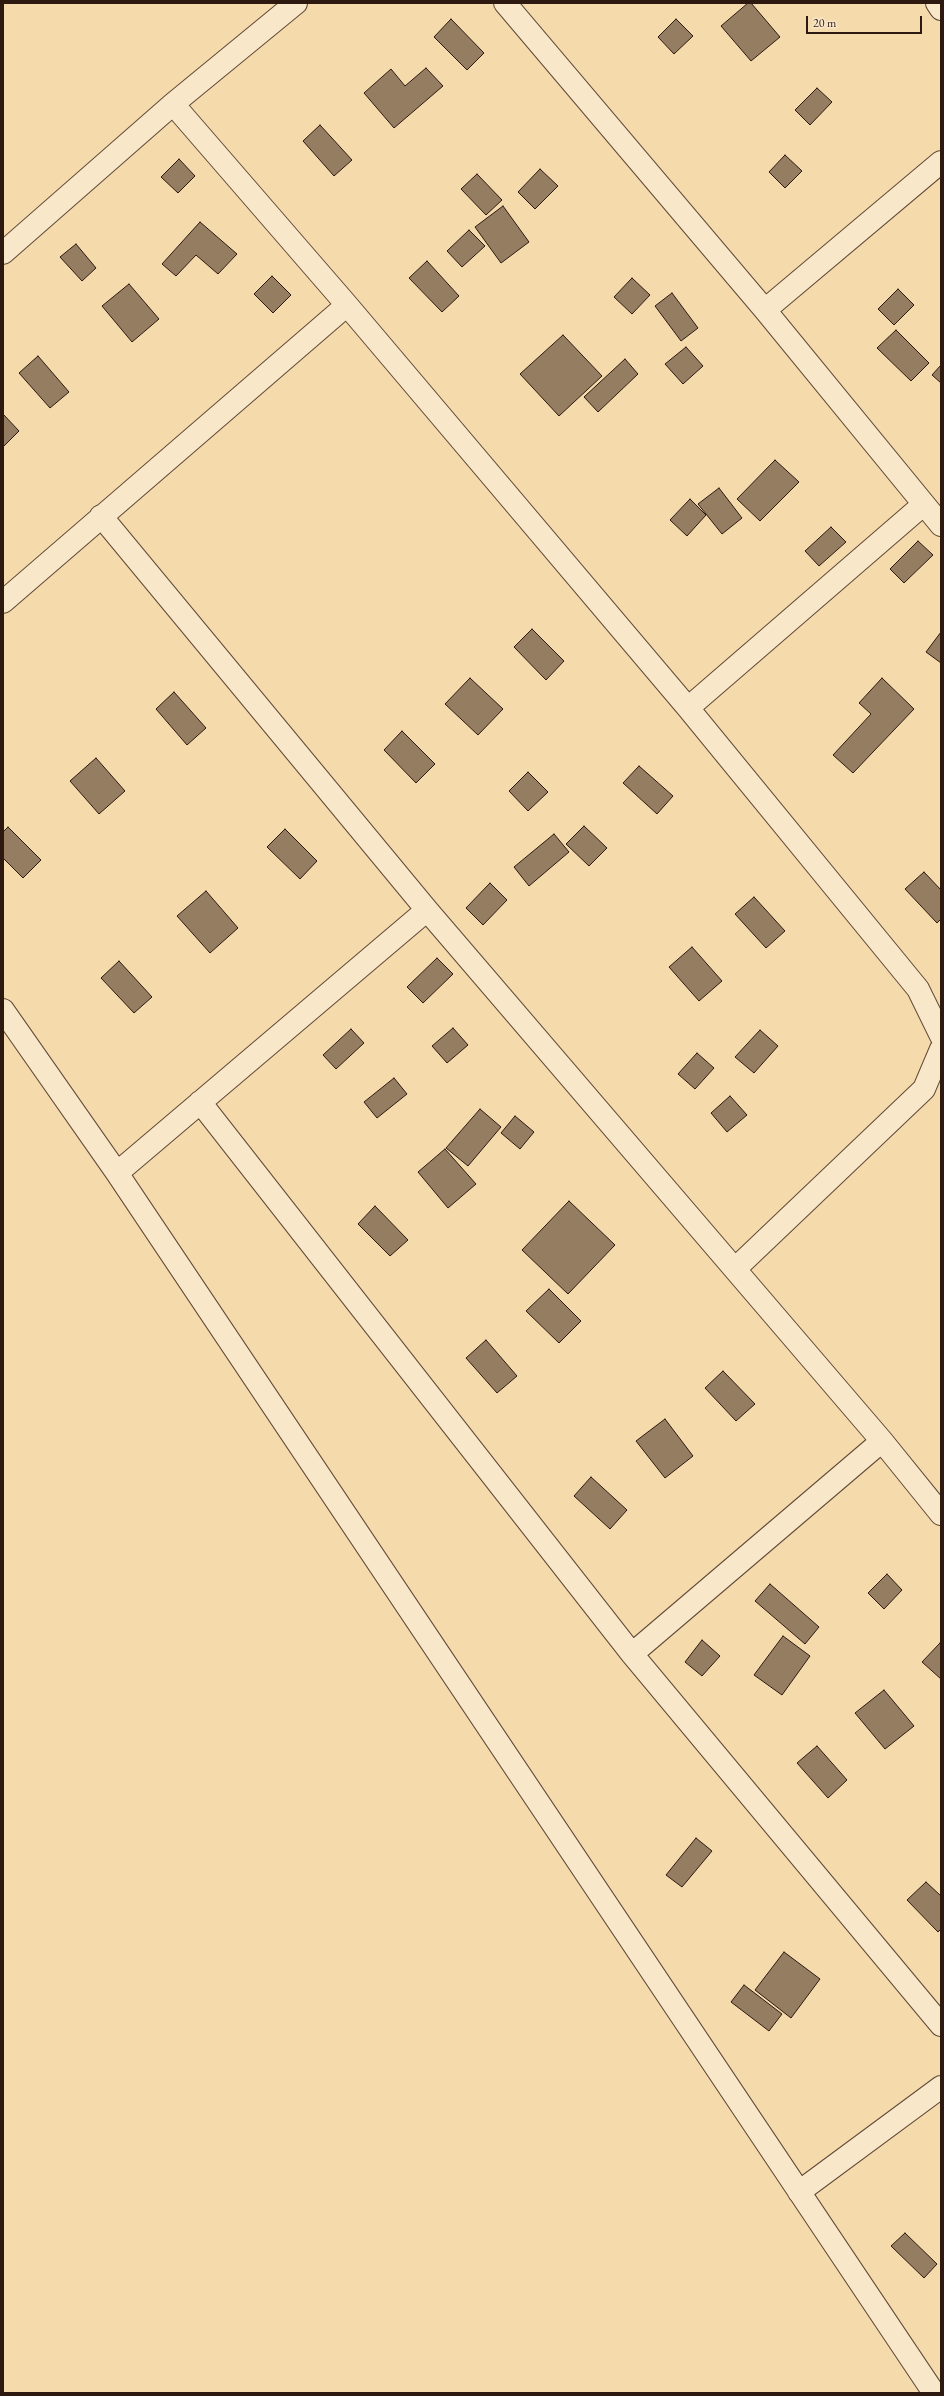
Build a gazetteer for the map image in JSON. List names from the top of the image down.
{
  "scale_bar": "20 m"
}
